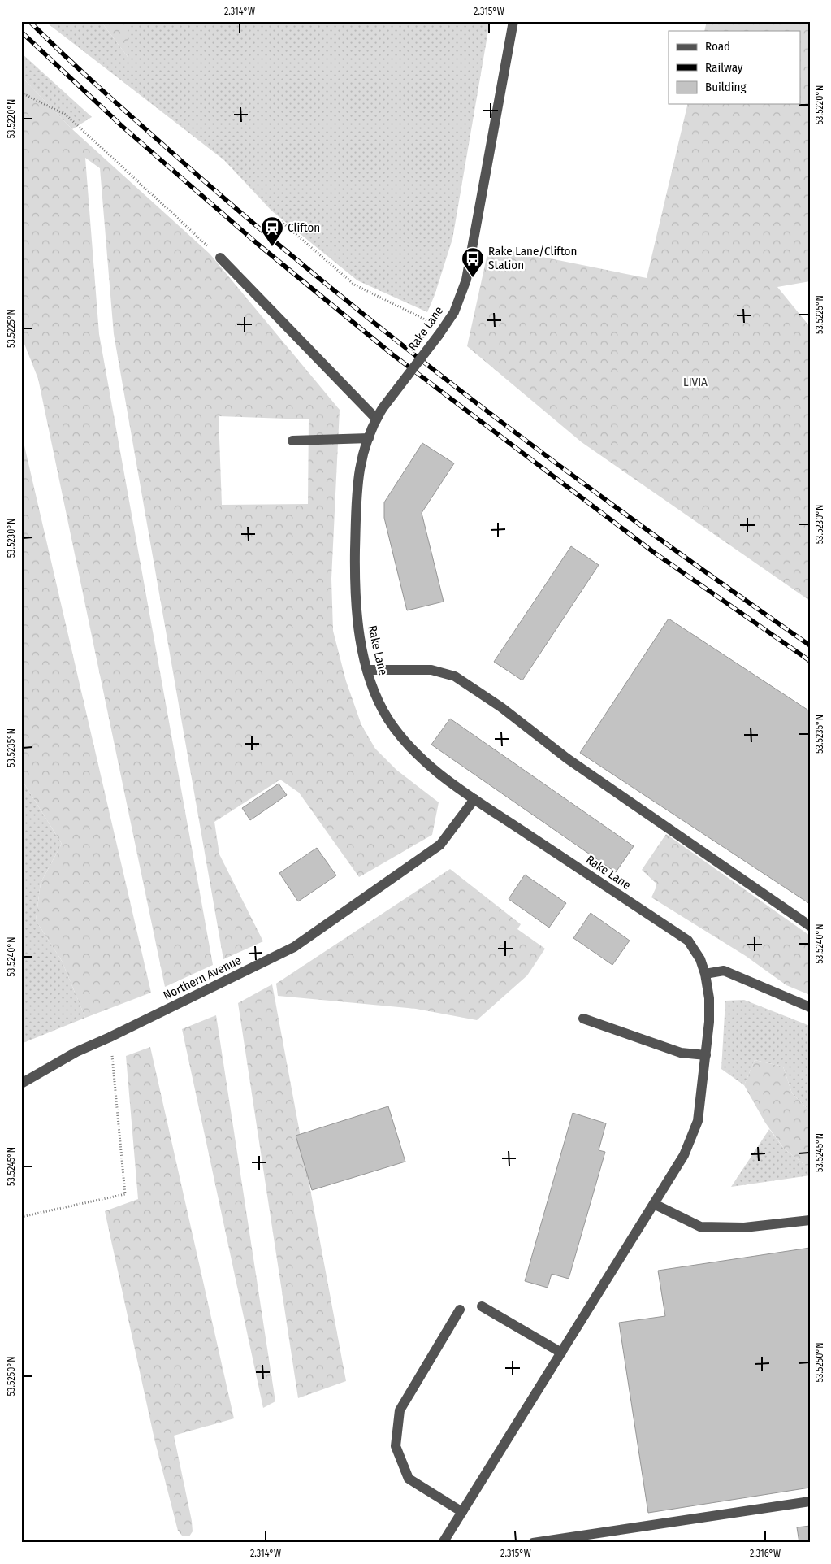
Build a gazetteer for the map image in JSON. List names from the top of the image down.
{
  "streets": {
    "street": ["Rake Lane", "Northern Avenue"]
  },
  "crossings": [
    ["Rake Lane", "Northern Avenue"]
  ],
  "parks": ["LIVIA"],
  "places": {
    "station": ["Clifton"],
    "bus stop": ["Rake Lane/Clifton Station"]
  },
  "legend": ["Road", "Railway", "Building"],
  "coordinates": [
    "2.314°W",
    "2.315°W",
    "53.5220°N",
    "53.5225°N",
    "53.5230°N",
    "53.5235°N",
    "53.5240°N",
    "53.5245°N",
    "53.5250°N",
    "2.316°W"
  ]
}
